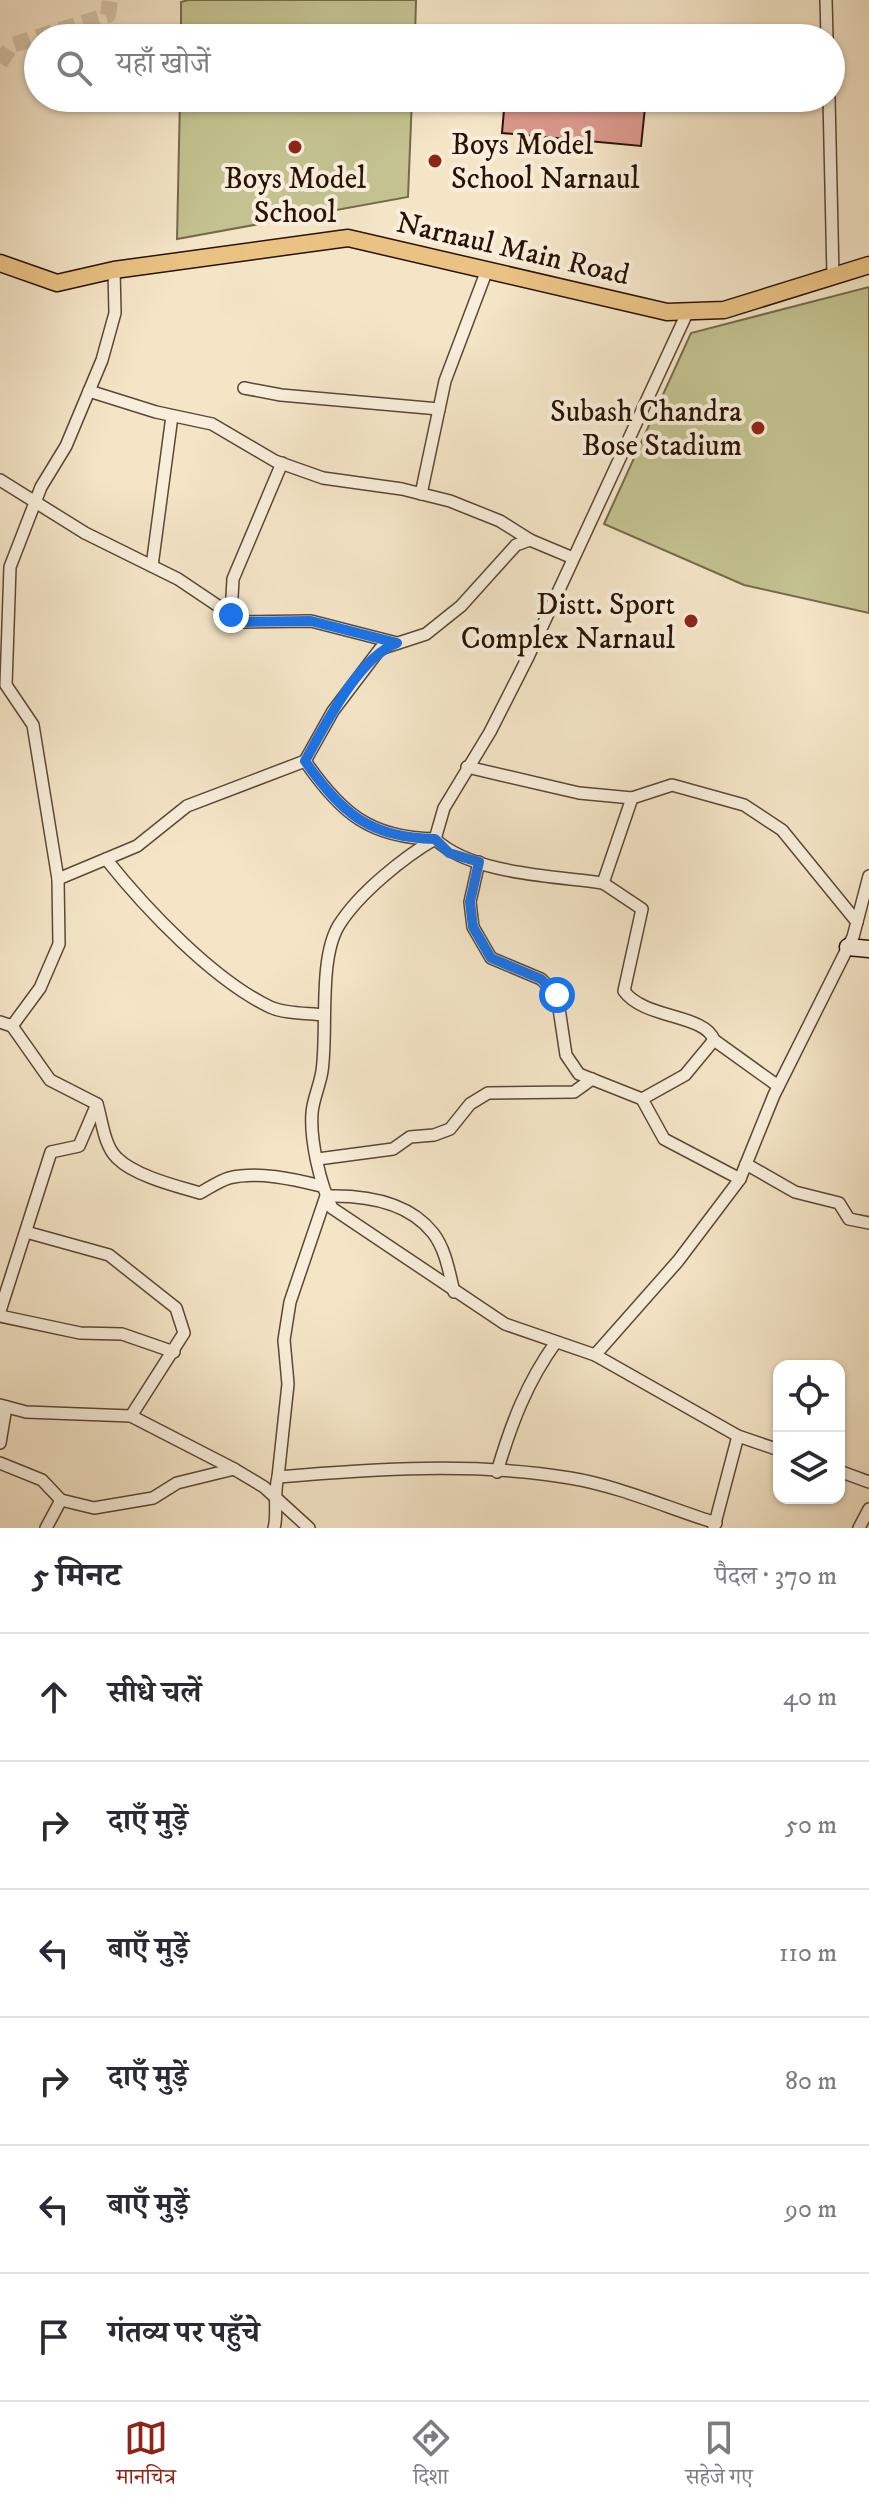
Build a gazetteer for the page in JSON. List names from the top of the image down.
{
  "streets": {
    "main road": ["Narnaul Main Road"]
  },
  "places": [
    "Boys Model School",
    "Boys Model School Narnaul",
    "Subash Chandra Bose Stadium",
    "Distt. Sport Complex Narnaul"
  ],
  "page": {
    "search": "यहाँ खोजें",
    "heading": ["5 मिनट", "पैदल · 370 m"],
    "list": [
      ["सीधे चलें", "40 m"],
      ["दाएँ मुड़ें", "50 m"],
      ["बाएँ मुड़ें", "110 m"],
      ["दाएँ मुड़ें", "80 m"],
      ["बाएँ मुड़ें", "90 m"],
      "गंतव्य पर पहुँचे"
    ],
    "nav": ["मानचित्र", "दिशा", "सहेजे गए"]
  }
}
